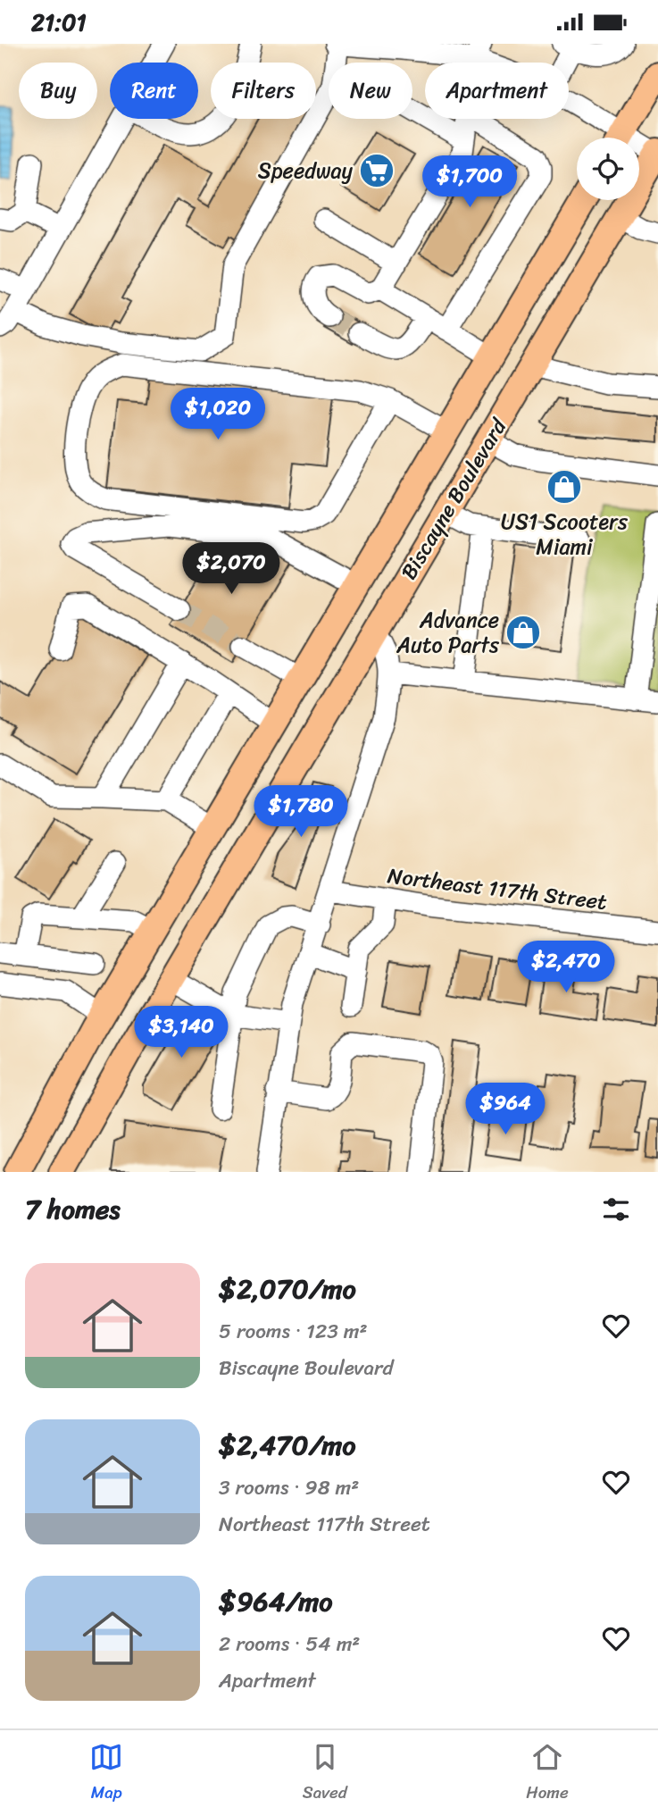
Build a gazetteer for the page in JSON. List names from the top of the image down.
{
  "streets": {
    "main road": ["Biscayne Boulevard"],
    "street": ["Northeast 117th Street"]
  },
  "places": {
    "supermarket": ["Speedway"],
    "shop": ["US1 Scooters Miami", "Advance Auto Parts"]
  },
  "page": {
    "status": "21:01",
    "chip": [
      "Buy",
      "Rent",
      "Filters",
      "New",
      "Apartment"
    ],
    "price": [
      "$1,700",
      "$1,020",
      "$2,070",
      "$1,780",
      "$2,470",
      "$3,140",
      "$964"
    ],
    "heading": "7 homes",
    "list": [
      {
        "name": "$2,070/mo",
        "note": "5 rooms · 123 m² · Biscayne Boulevard"
      },
      {
        "name": "$2,470/mo",
        "note": "3 rooms · 98 m² · Northeast 117th Street"
      },
      {
        "name": "$964/mo",
        "note": "2 rooms · 54 m² · Apartment"
      }
    ],
    "tabs": ["Map", "Saved", "Home"]
  }
}
